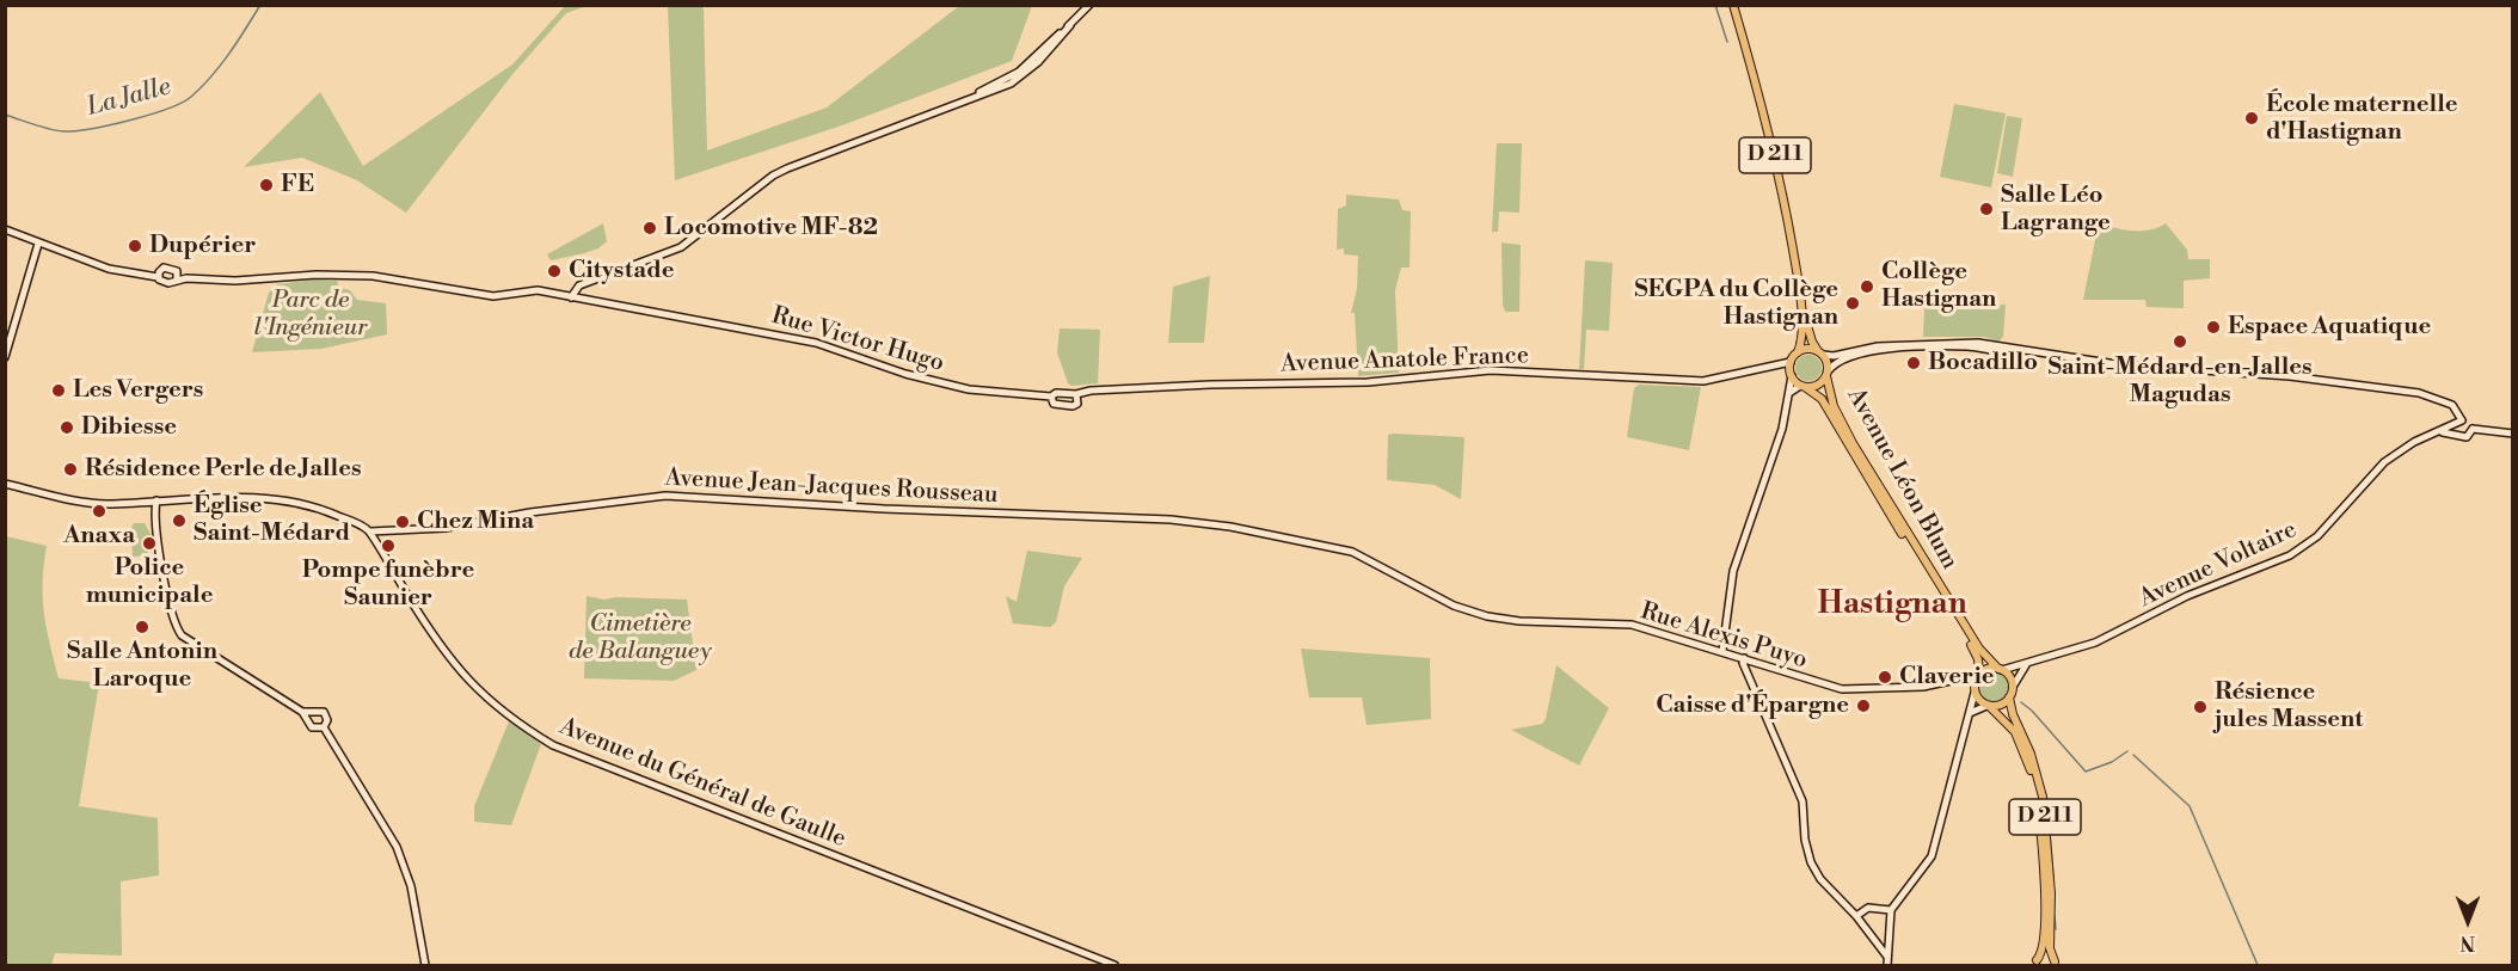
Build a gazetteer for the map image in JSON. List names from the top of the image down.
{
  "streets": {
    "main road": ["D 211", "Avenue Léon Blum"],
    "street": [
      "Rue Victor Hugo",
      "Avenue Anatole France",
      "Avenue Jean-Jacques Rousseau",
      "Avenue Voltaire",
      "Rue Alexis Puyo",
      "Avenue du Général de Gaulle"
    ]
  },
  "crossings": [
    ["D 211", "Avenue Anatole France"],
    ["D 211", "Avenue Léon Blum"],
    ["D 211", "Avenue Voltaire"],
    ["D 211", "Rue Alexis Puyo"],
    ["Avenue Anatole France", "Avenue Léon Blum"],
    ["Avenue Léon Blum", "Avenue Voltaire"],
    ["Avenue Léon Blum", "Rue Alexis Puyo"],
    ["Avenue Jean-Jacques Rousseau", "Rue Alexis Puyo"],
    ["Avenue Jean-Jacques Rousseau", "Avenue du Général de Gaulle"],
    ["Avenue Voltaire", "Rue Alexis Puyo"]
  ],
  "districts": ["Hastignan"],
  "water": ["La Jalle"],
  "parks": ["Parc de l'Ingénieur", "Cimetière de Balanguey"],
  "places": [
    "École maternelle d'Hastignan",
    "FE",
    "Salle Léo Lagrange",
    "Locomotive MF-82",
    "Dupérier",
    "Citystade",
    "Collège Hastignan",
    "SEGPA du Collège Hastignan",
    "Espace Aquatique",
    "Saint-Médard-en-Jalles Magudas",
    "Bocadillo",
    "Les Vergers",
    "Dibiesse",
    "Résidence Perle de Jalles",
    "Anaxa",
    "Église Saint-Médard",
    "Chez Mina",
    "Police municipale",
    "Pompe funèbre Saunier",
    "Salle Antonin Laroque",
    "Claverie",
    "Caisse d'Épargne",
    "Résience jules Massent"
  ],
  "north": "bottom"
}
